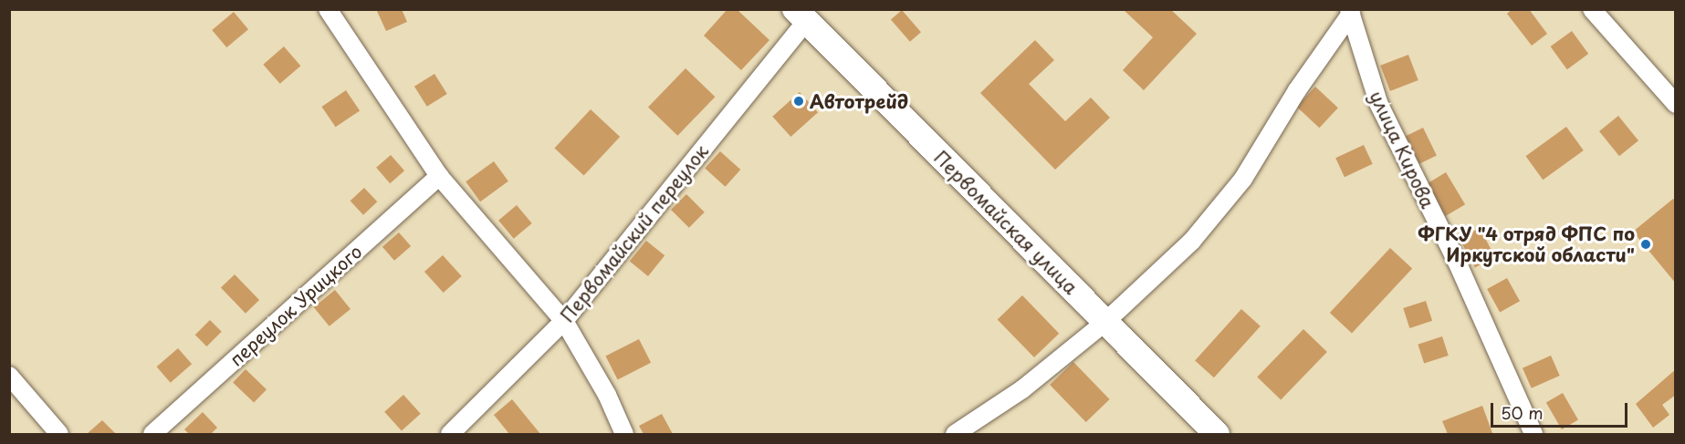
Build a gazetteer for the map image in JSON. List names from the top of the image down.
{
  "streets": {
    "main road": ["Первомайская улица"],
    "street": ["улица Кирова", "Первомайский переулок", "переулок Урицкого"]
  },
  "crossings": [
    ["Первомайская улица", "Первомайский переулок"]
  ],
  "places": ["Автотрейд", "ФГКУ \"4 отряд ФПС по Иркутской области\""],
  "scale_bar": "50 m"
}
